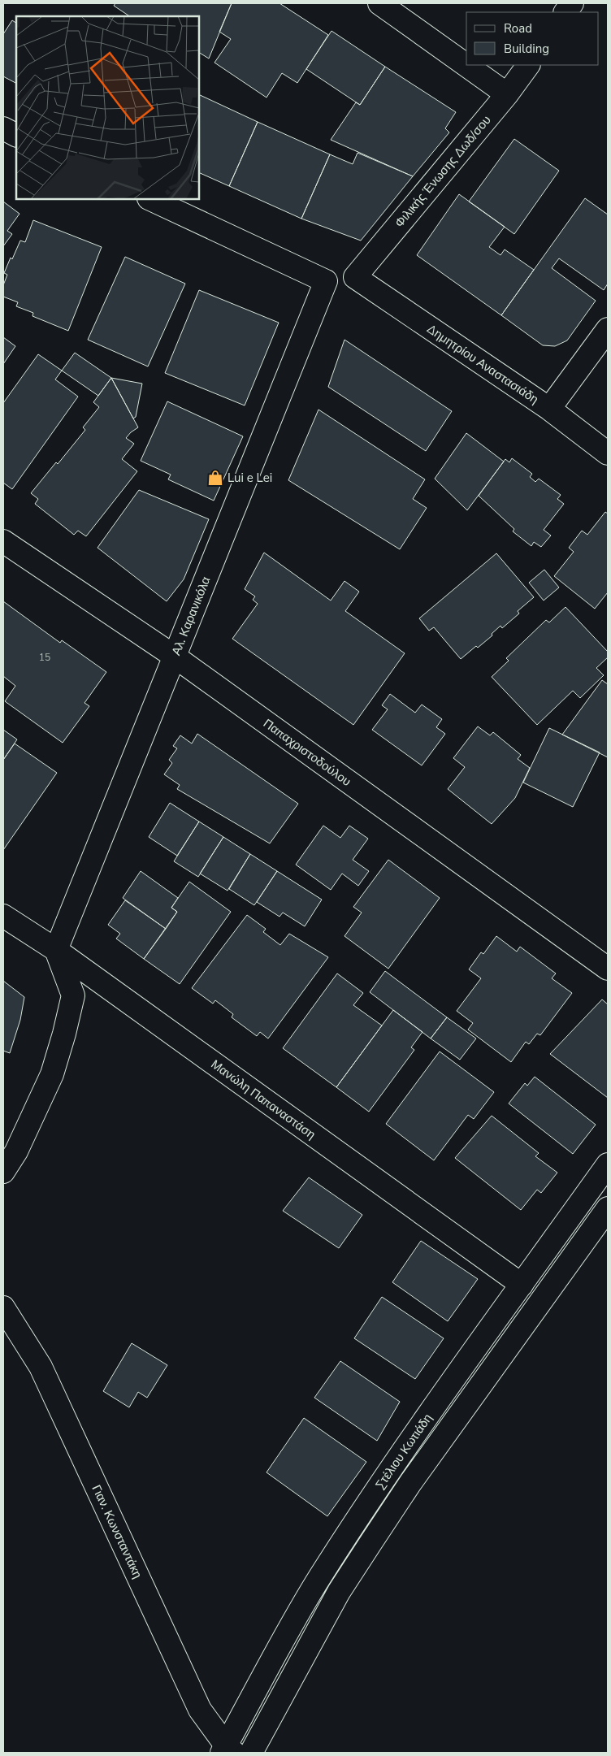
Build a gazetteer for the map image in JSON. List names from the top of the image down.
{
  "streets": {
    "street": [
      "Φιλικής Ένωσης Δωδ/σου",
      "Δημητρίου Αναστασιάδη",
      "Αλ. Καρανικόλα",
      "Παπαχριστοδούλου",
      "Μανώλη Παπαναστάση",
      "Στέλιου Κωτιάδη",
      "Γιαν. Κωνσταντάκη"
    ]
  },
  "crossings": [
    ["Φιλικής Ένωσης Δωδ/σου", "Δημητρίου Αναστασιάδη"],
    ["Αλ. Καρανικόλα", "Παπαχριστοδούλου"],
    ["Αλ. Καρανικόλα", "Μανώλη Παπαναστάση"],
    ["Μανώλη Παπαναστάση", "Στέλιου Κωτιάδη"],
    ["Στέλιου Κωτιάδη", "Γιαν. Κωνσταντάκη"]
  ],
  "places": {
    "shop": ["Lui e Lei"]
  },
  "house_numbers": ["15"],
  "legend": ["Road", "Building"]
}
